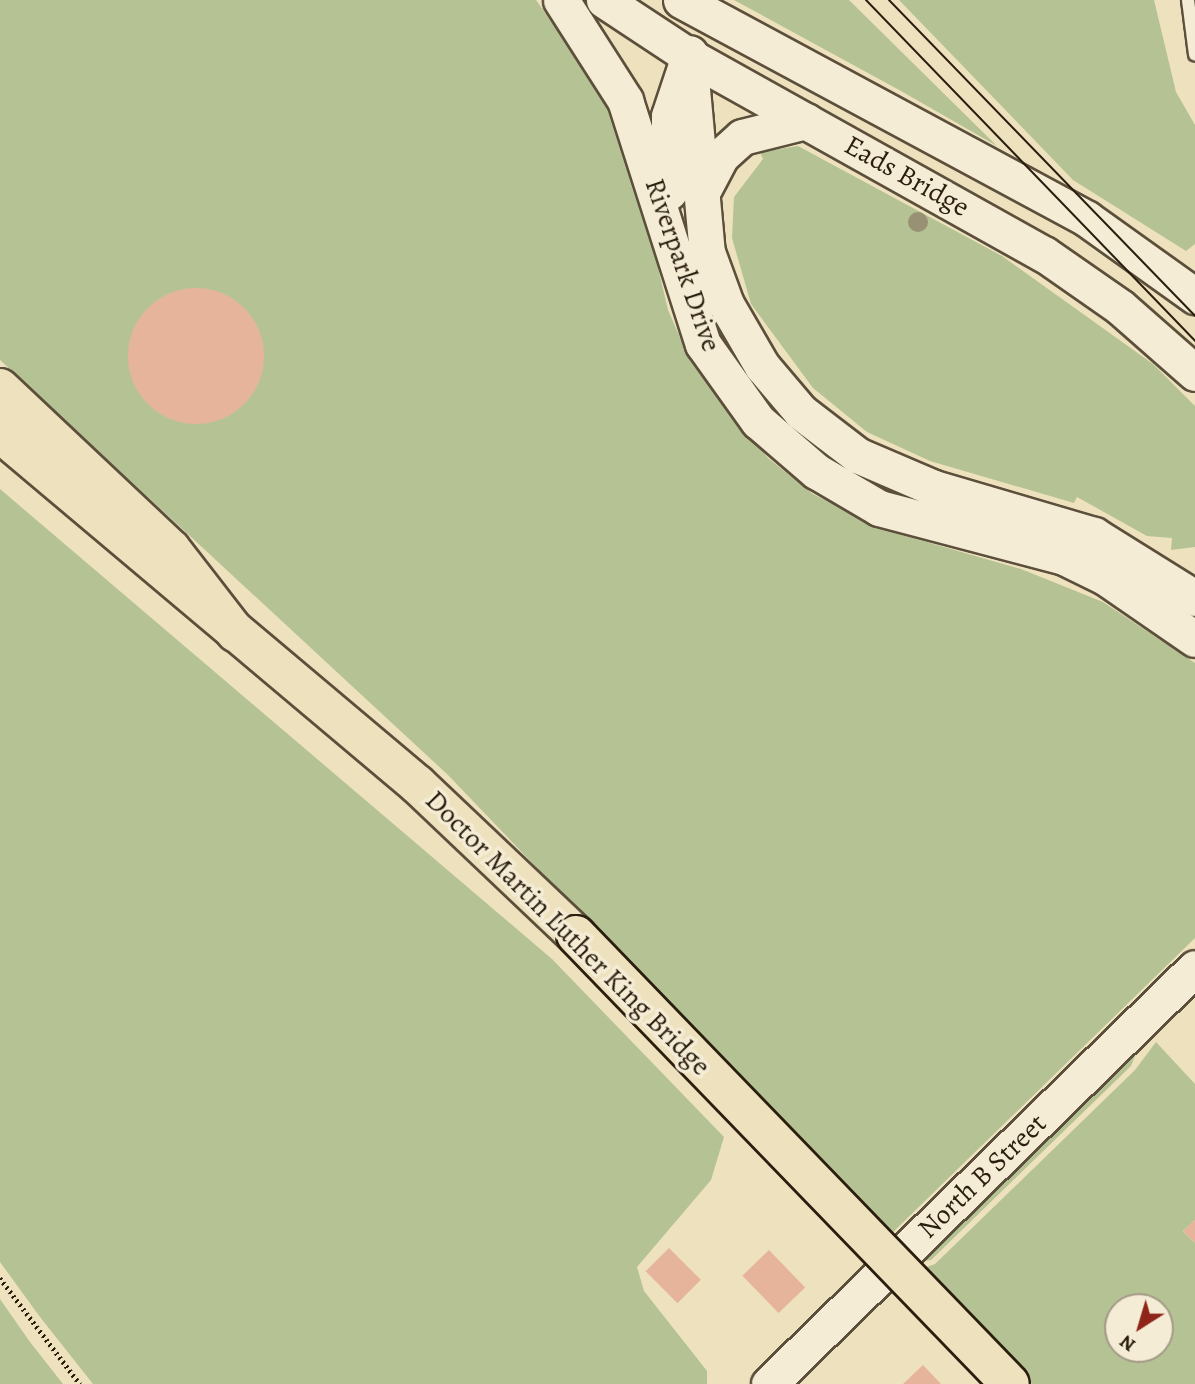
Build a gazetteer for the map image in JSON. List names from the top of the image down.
{
  "streets": {
    "main road": ["Doctor Martin Luther King Bridge"],
    "street": ["Eads Bridge", "Riverpark Drive", "North B Street"]
  },
  "crossings": [
    ["Eads Bridge", "Riverpark Drive"]
  ],
  "north": "bottom left"
}
